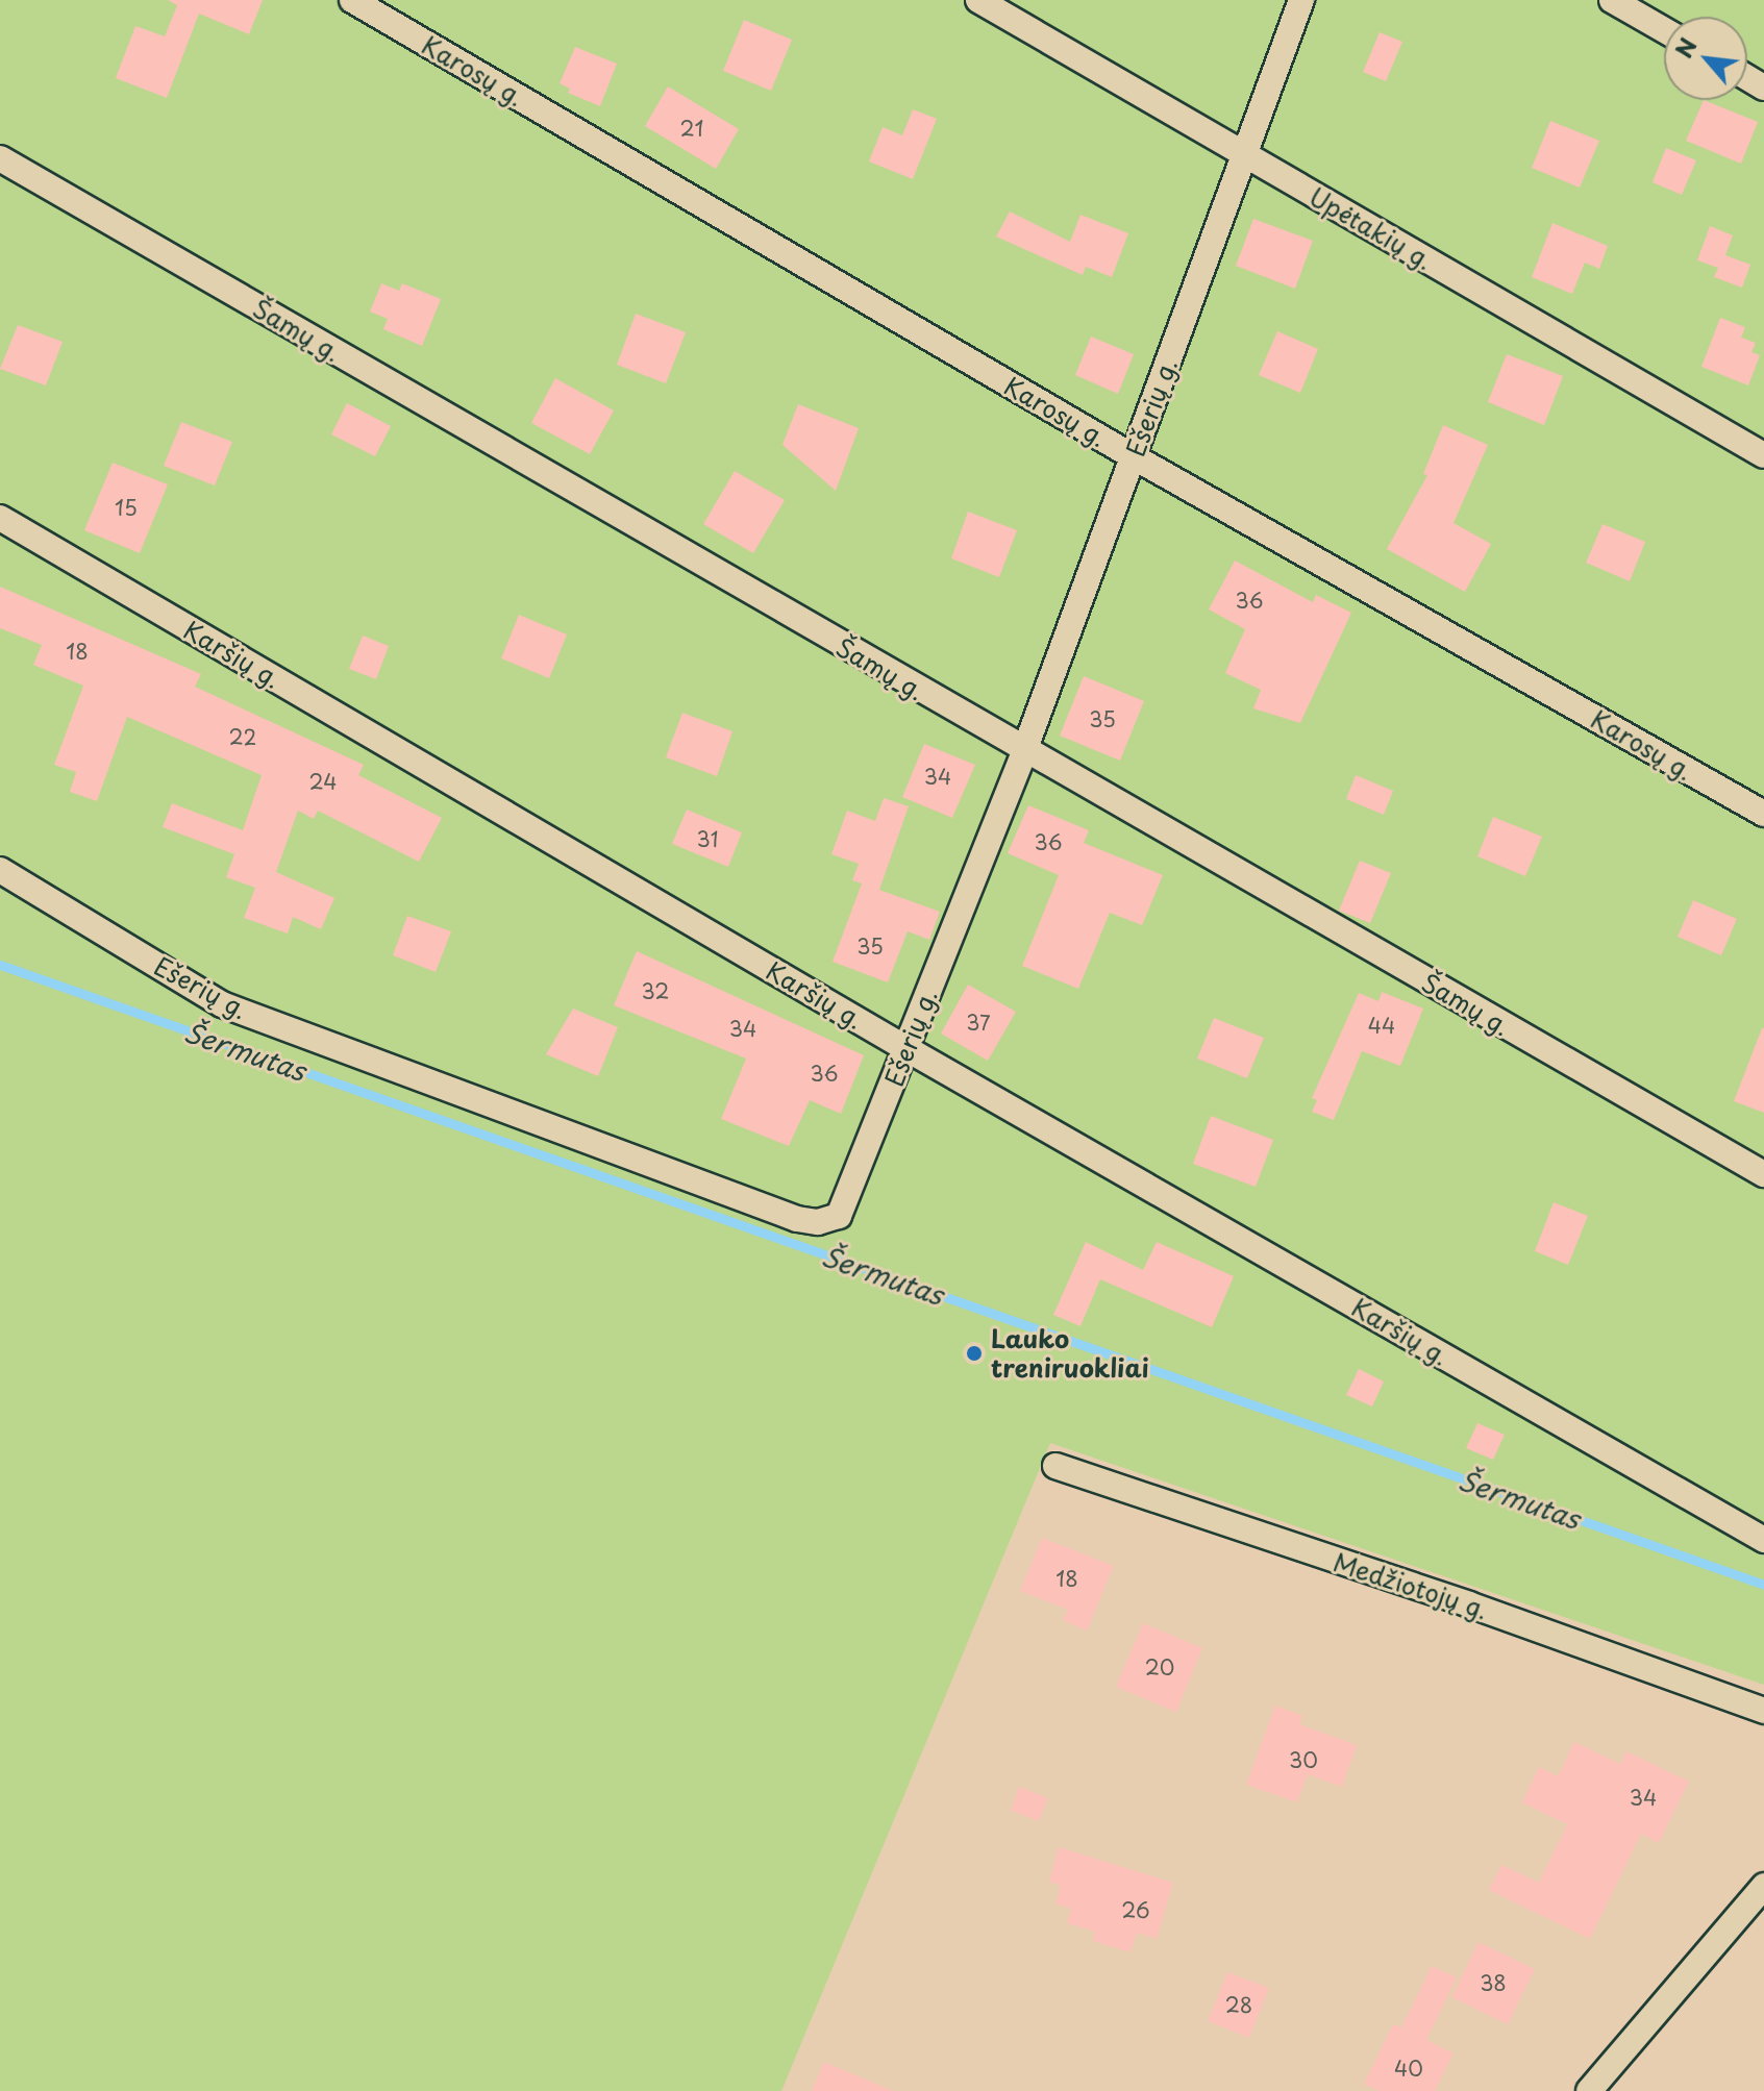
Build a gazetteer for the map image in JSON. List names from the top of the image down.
{
  "streets": {
    "street": [
      "Karosų g.",
      "Upėtakių g.",
      "Šamų g.",
      "Ešerių g.",
      "Karšių g.",
      "Medžiotojų g."
    ]
  },
  "crossings": [
    ["Karosų g.", "Ešerių g."],
    ["Upėtakių g.", "Ešerių g."],
    ["Šamų g.", "Ešerių g."],
    ["Ešerių g.", "Karšių g."]
  ],
  "water": ["Šermutas"],
  "places": ["Lauko treniruokliai"],
  "house_numbers": [
    "21",
    "15",
    "36",
    "18",
    "35",
    "22",
    "34",
    "24",
    "31",
    "36",
    "35",
    "32",
    "37",
    "44",
    "34",
    "36",
    "18",
    "20",
    "30",
    "34",
    "26",
    "38",
    "28",
    "40"
  ],
  "north": "top left"
}
